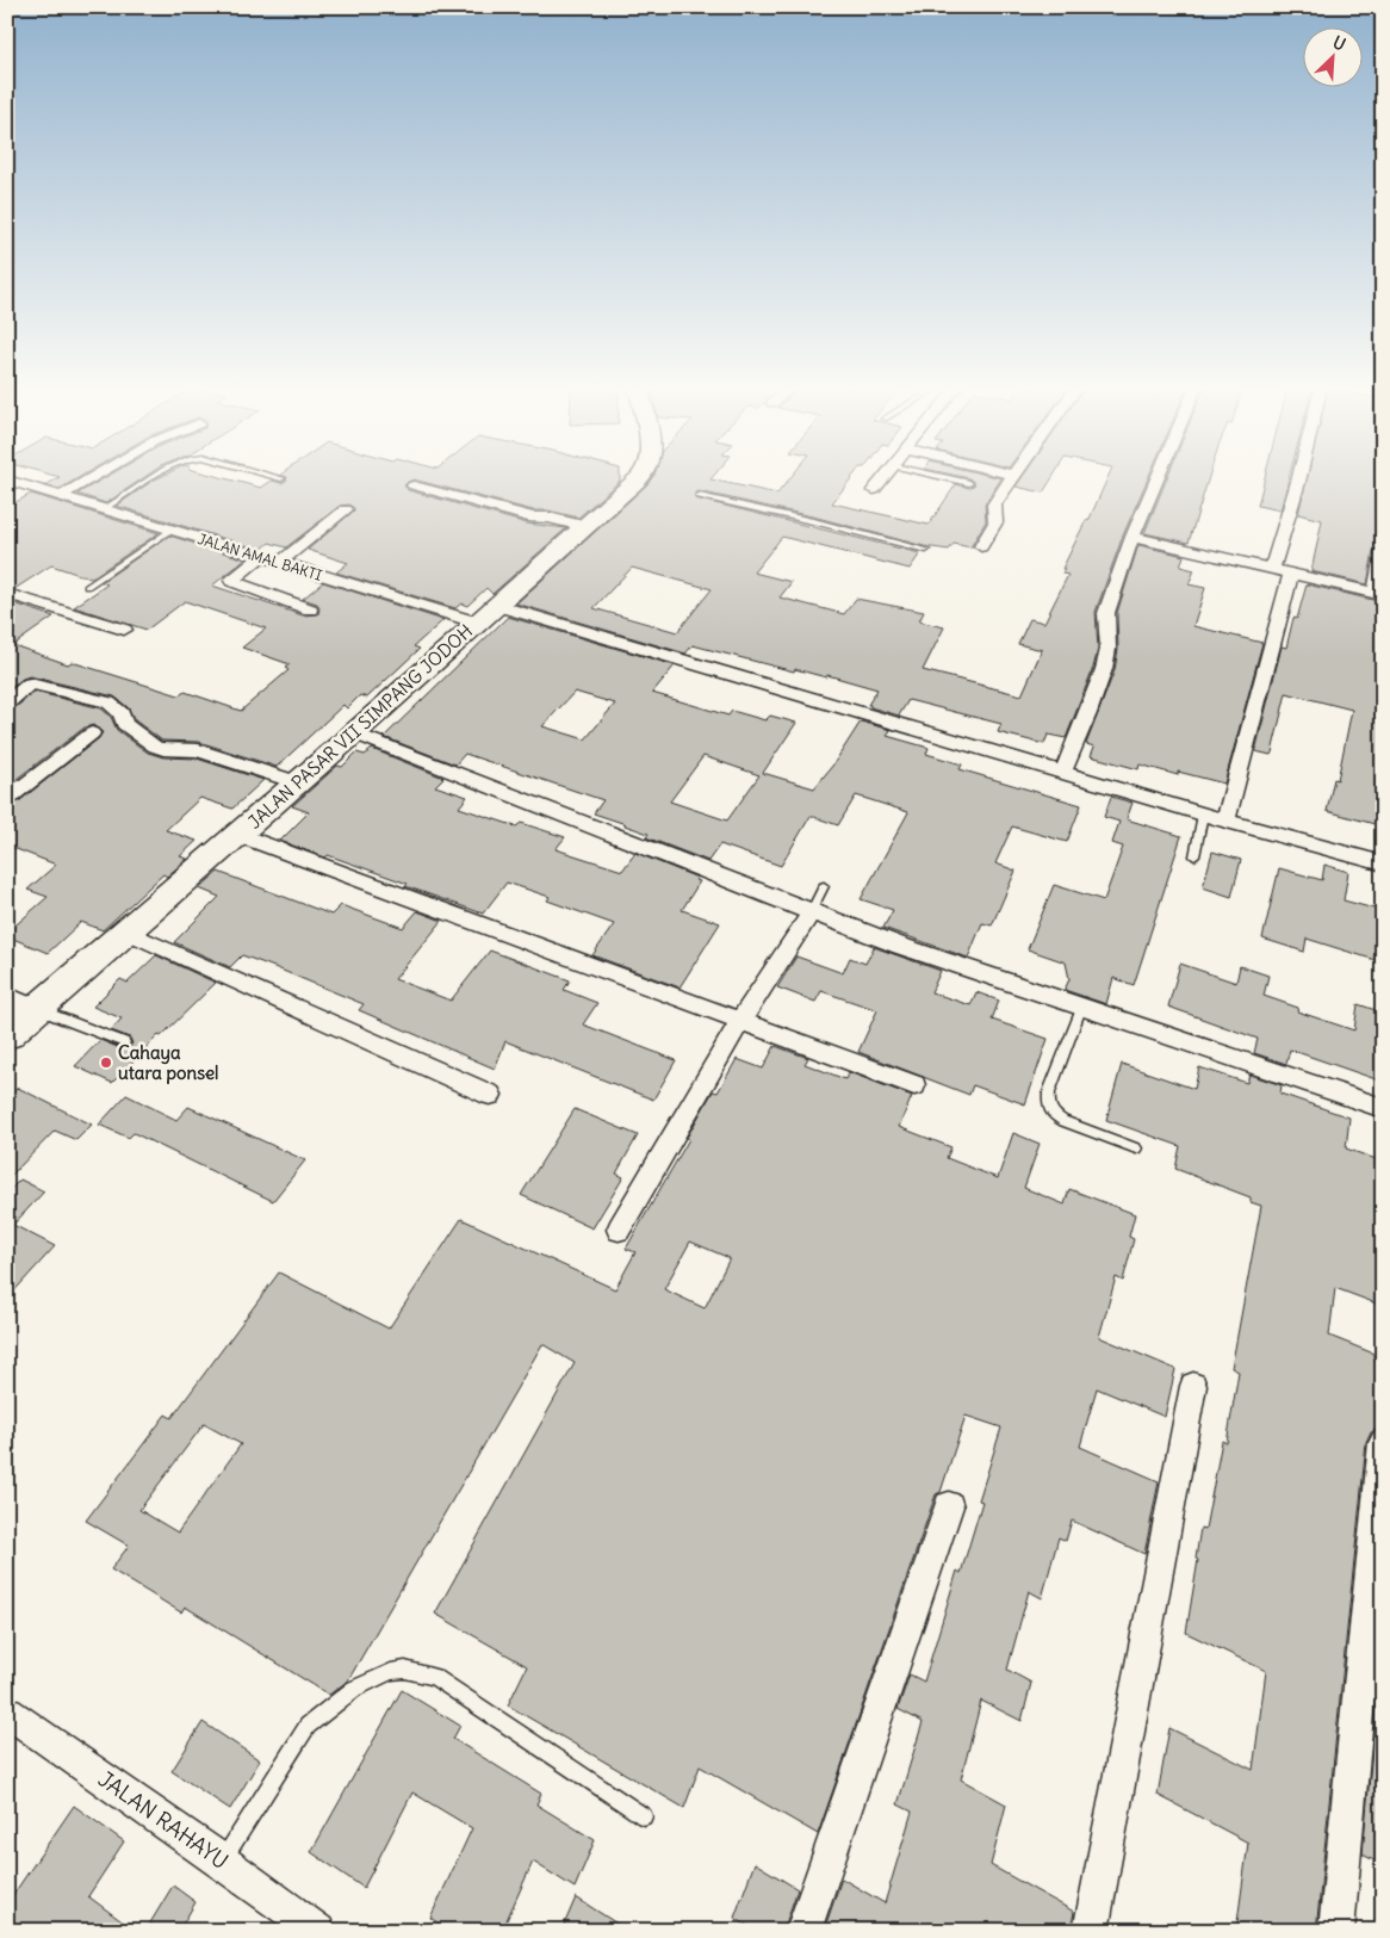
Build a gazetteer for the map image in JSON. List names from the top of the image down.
{
  "streets": {
    "main road": ["JALAN PASAR VII SIMPANG JODOH"],
    "street": ["JALAN AMAL BAKTI", "JALAN RAHAYU"]
  },
  "crossings": [
    ["JALAN AMAL BAKTI", "JALAN PASAR VII SIMPANG JODOH"]
  ],
  "places": ["Cahaya utara ponsel"],
  "north": "top right"
}
